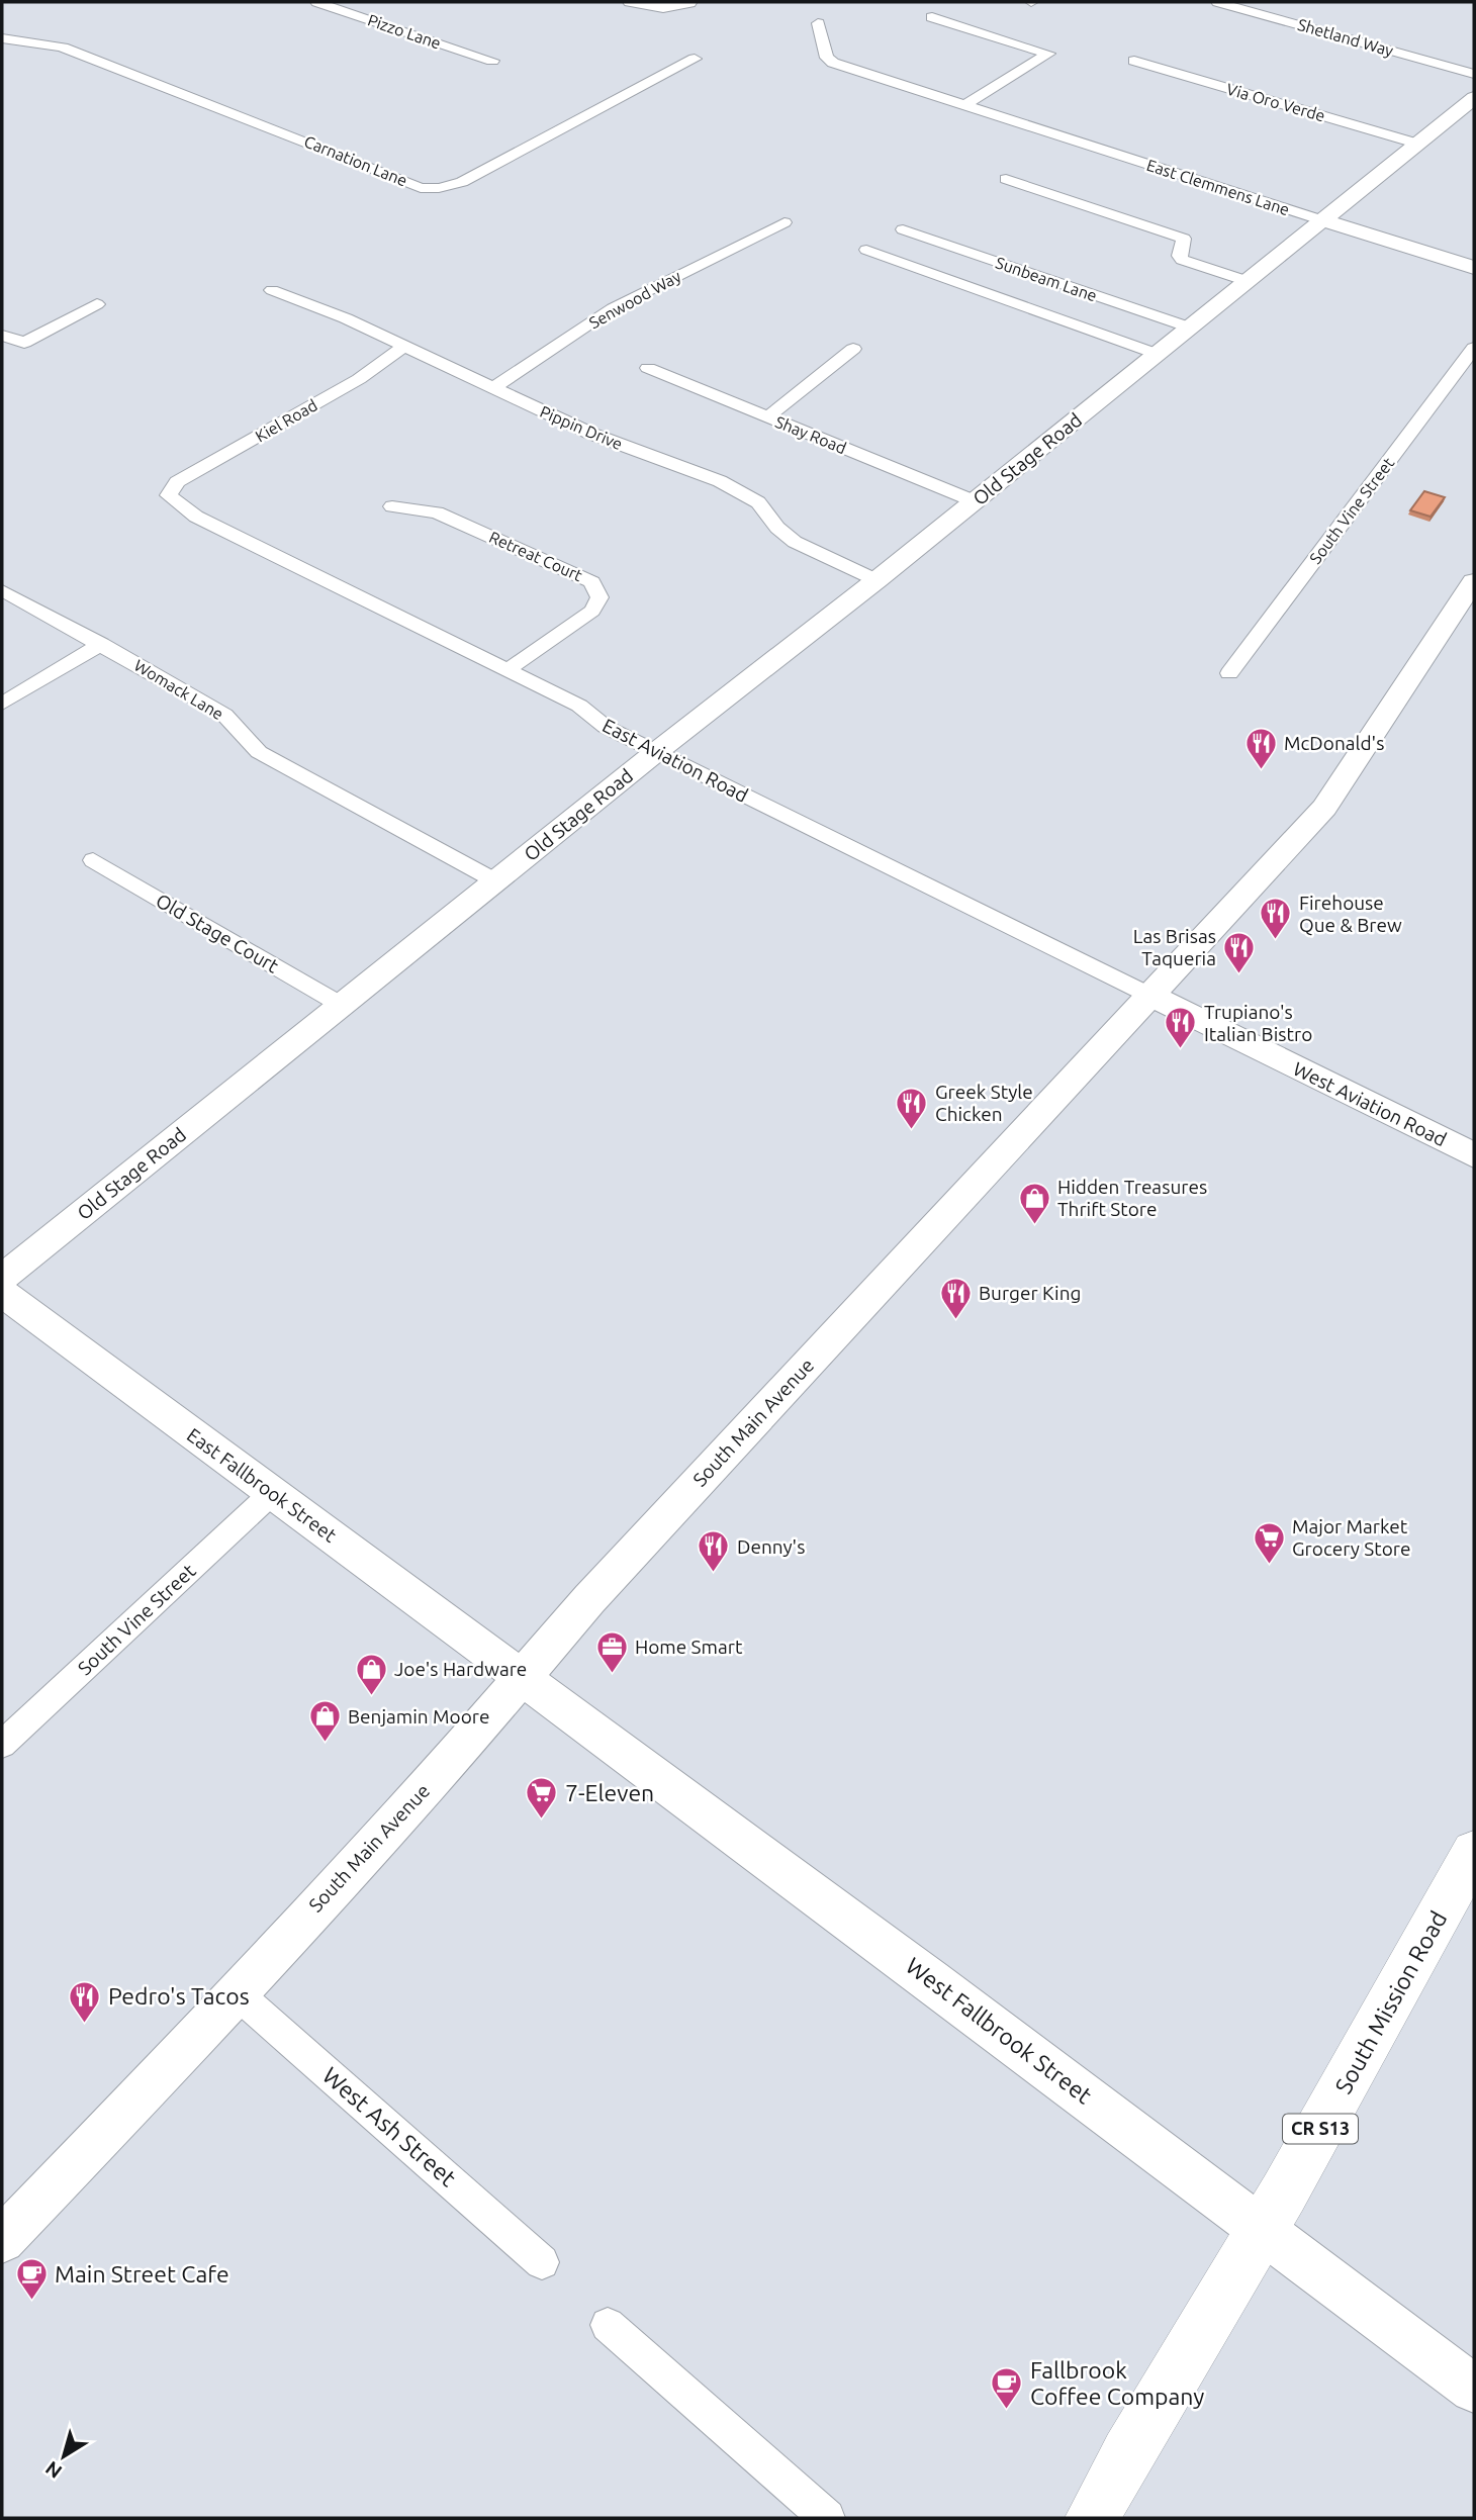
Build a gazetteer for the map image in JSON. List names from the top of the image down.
{
  "streets": {
    "main road": ["South Mission Road", "CR S13"],
    "street": [
      "Pizzo Lane",
      "Shetland Way",
      "Via Oro Verde",
      "Carnation Lane",
      "East Clemmens Lane",
      "Sunbeam Lane",
      "Senwood Way",
      "Kiel Road",
      "Pippin Drive",
      "Shay Road",
      "Old Stage Road",
      "South Vine Street",
      "Retreat Court",
      "Womack Lane",
      "East Aviation Road",
      "Old Stage Court",
      "West Aviation Road",
      "South Main Avenue",
      "East Fallbrook Street",
      "West Fallbrook Street",
      "West Ash Street"
    ]
  },
  "crossings": [
    ["Via Oro Verde", "Old Stage Road"],
    ["East Clemmens Lane", "Old Stage Road"],
    ["Sunbeam Lane", "Old Stage Road"],
    ["Senwood Way", "Pippin Drive"],
    ["Kiel Road", "Pippin Drive"],
    ["Kiel Road", "East Aviation Road"],
    ["Pippin Drive", "Old Stage Road"],
    ["Shay Road", "Old Stage Road"],
    ["Old Stage Road", "Womack Lane"],
    ["Old Stage Road", "East Aviation Road"],
    ["Old Stage Road", "Old Stage Court"],
    ["South Vine Street", "East Fallbrook Street"],
    ["Retreat Court", "East Aviation Road"],
    ["East Aviation Road", "West Aviation Road"],
    ["East Aviation Road", "South Main Avenue"],
    ["West Aviation Road", "South Main Avenue"],
    ["South Main Avenue", "East Fallbrook Street"],
    ["South Main Avenue", "West Fallbrook Street"],
    ["South Main Avenue", "West Ash Street"],
    ["East Fallbrook Street", "West Fallbrook Street"],
    ["South Mission Road", "West Fallbrook Street"]
  ],
  "places": {
    "restaurant": [
      "McDonald's",
      "Firehouse Que & Brew",
      "Las Brisas Taqueria",
      "Trupiano's Italian Bistro",
      "Greek Style Chicken",
      "Burger King",
      "Denny's",
      "Pedro's Tacos"
    ],
    "shop": ["Hidden Treasures Thrift Store", "Joe's Hardware", "Benjamin Moore"],
    "supermarket": ["Major Market Grocery Store", "7-Eleven"],
    "office": ["Home Smart"],
    "cafe": ["Main Street Cafe", "Fallbrook Coffee Company"]
  },
  "north": "bottom left"
}
